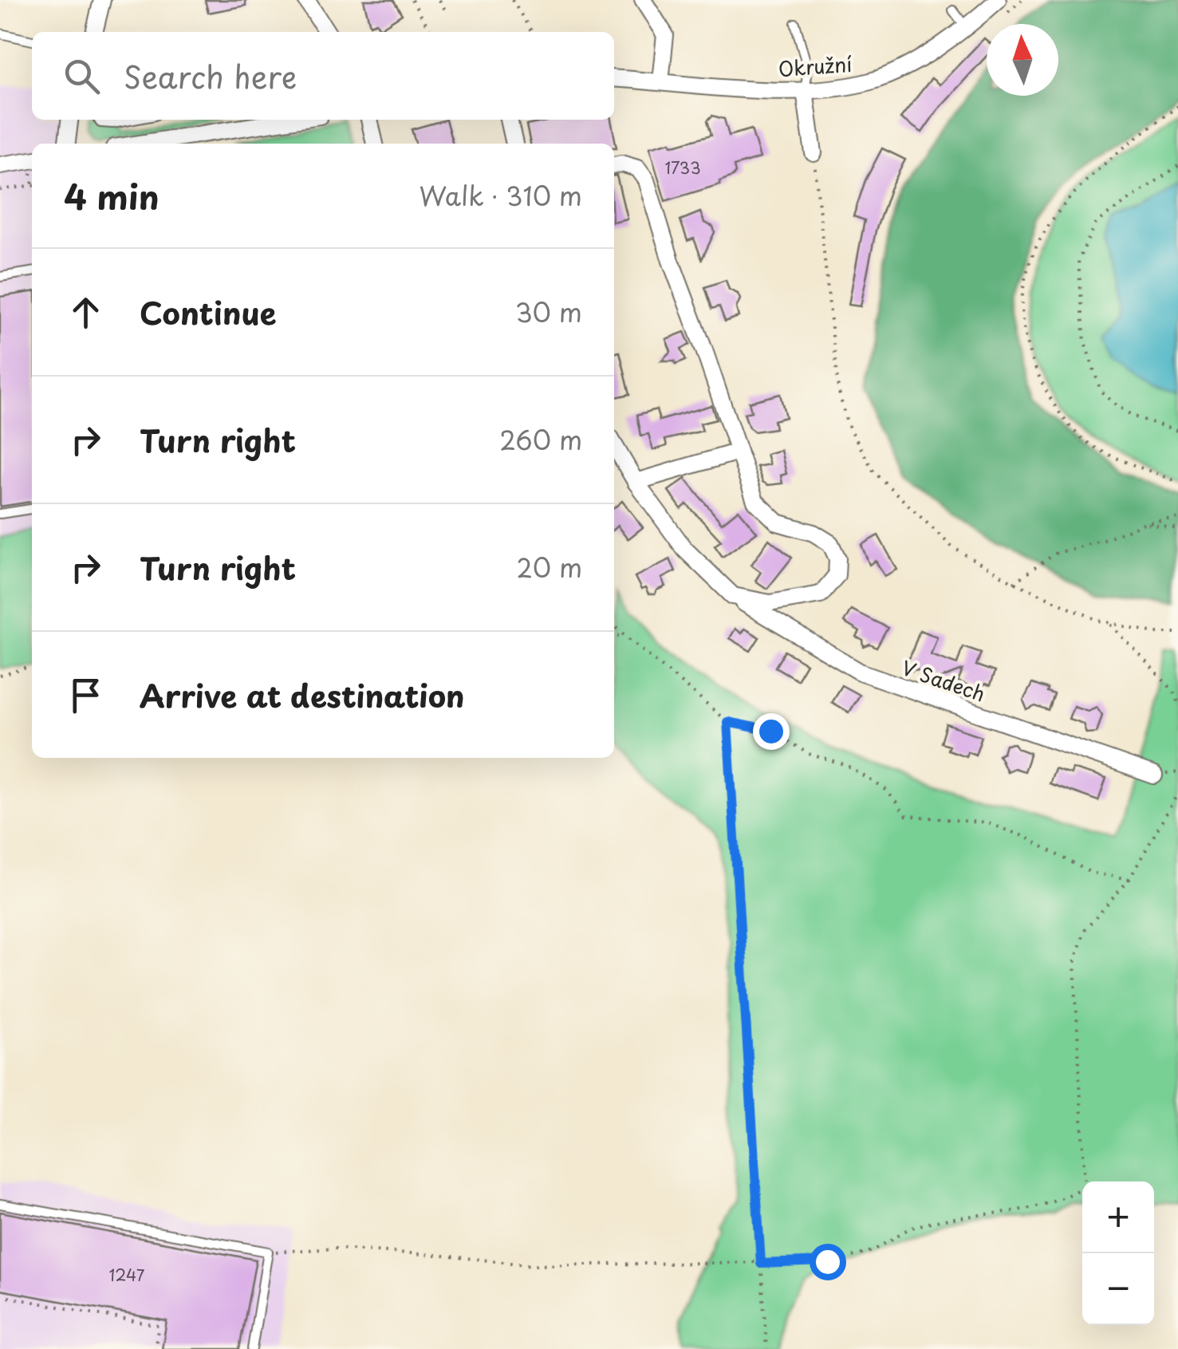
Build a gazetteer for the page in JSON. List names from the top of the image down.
{
  "streets": {
    "street": ["Okružní", "V Sadech"]
  },
  "house_numbers": ["1733", "1247"],
  "north": "top",
  "page": {
    "search": "Search here",
    "heading": ["4 min", "Walk · 310 m"],
    "list": [
      ["Continue", "30 m"],
      ["Turn right", "260 m"],
      ["Turn right", "20 m"],
      "Arrive at destination"
    ],
    "map_buttons": ["+", "−"]
  }
}
